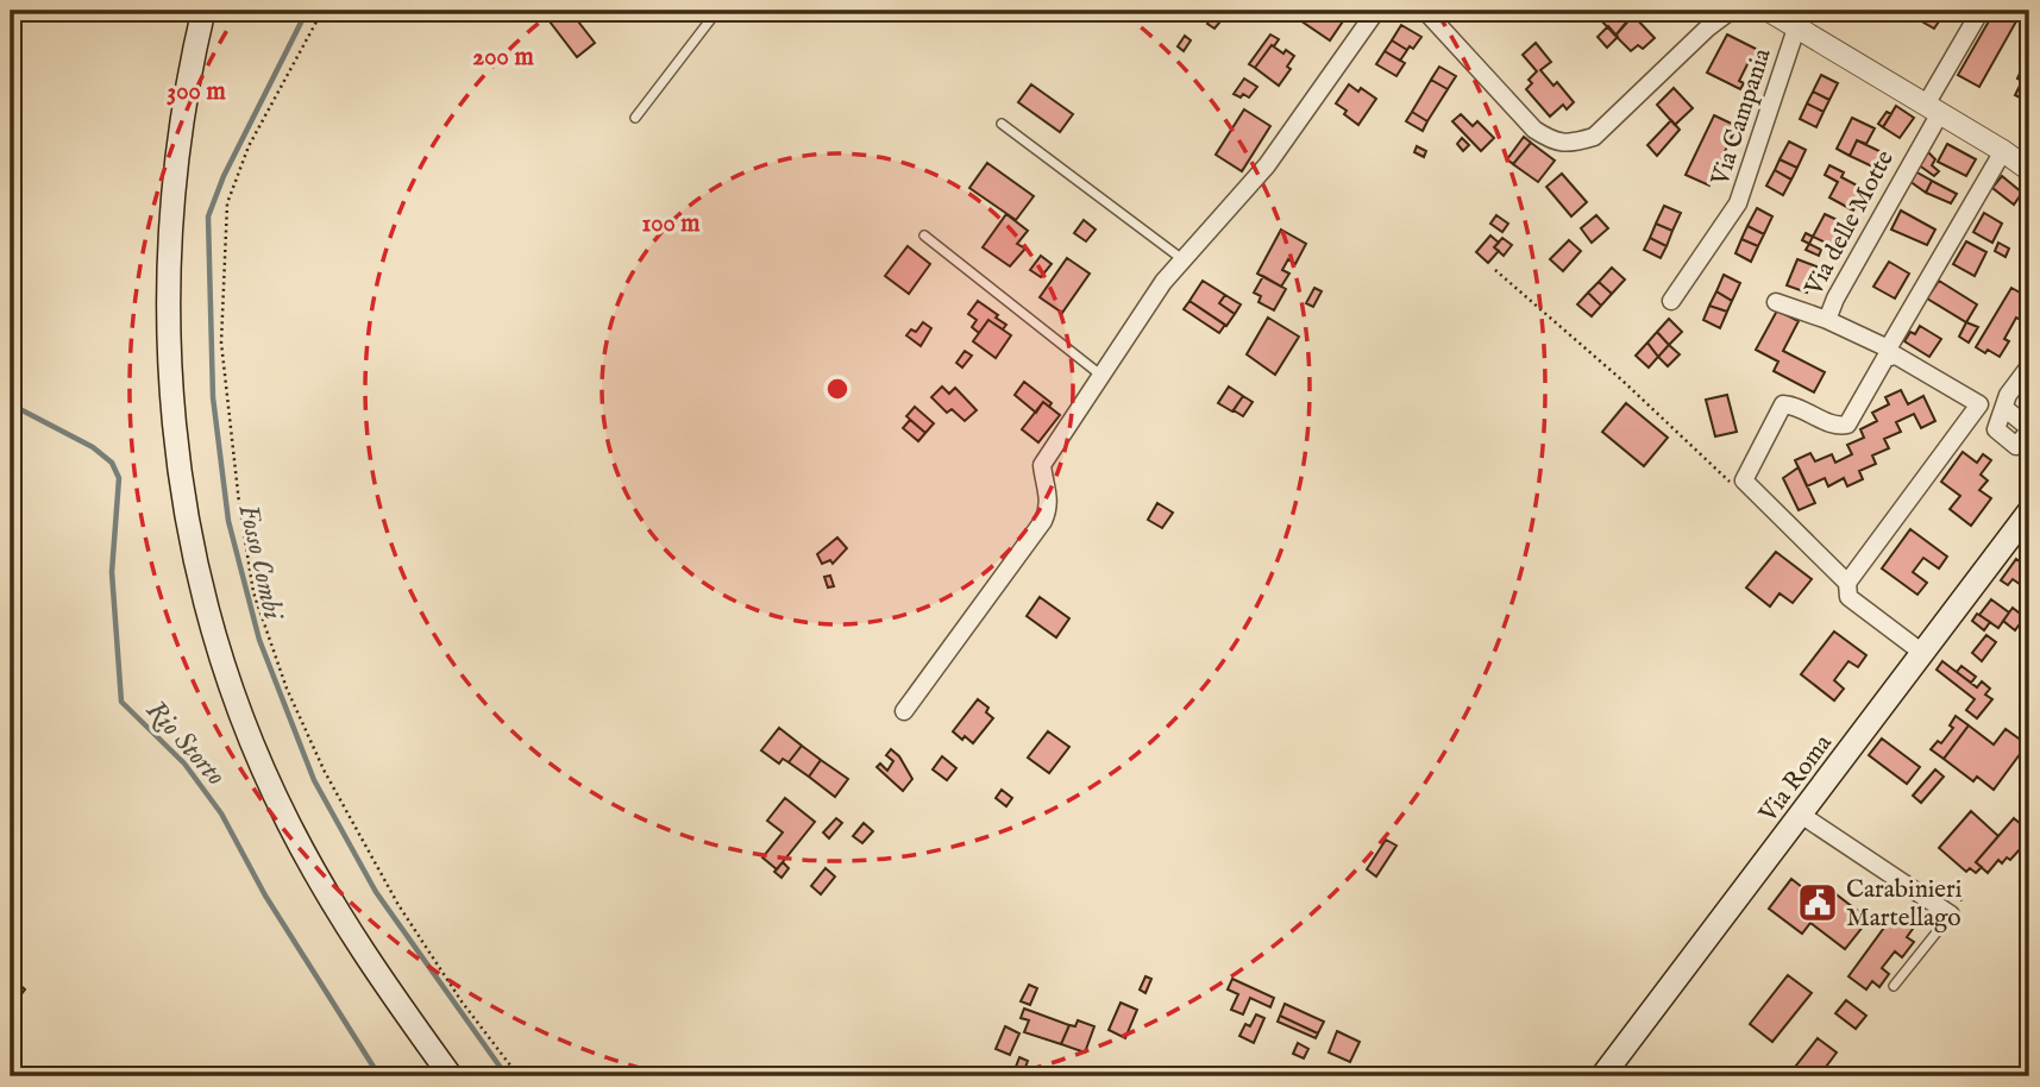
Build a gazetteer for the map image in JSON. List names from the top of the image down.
{
  "streets": {
    "main road": ["Via Roma"],
    "street": ["Via Campania", "Via delle Motte"]
  },
  "water": ["Fosso Combi", "Rio Storto"],
  "places": {
    "public building": ["Carabinieri Martellago"]
  },
  "rings": ["200 m", "300 m", "100 m"]
}
